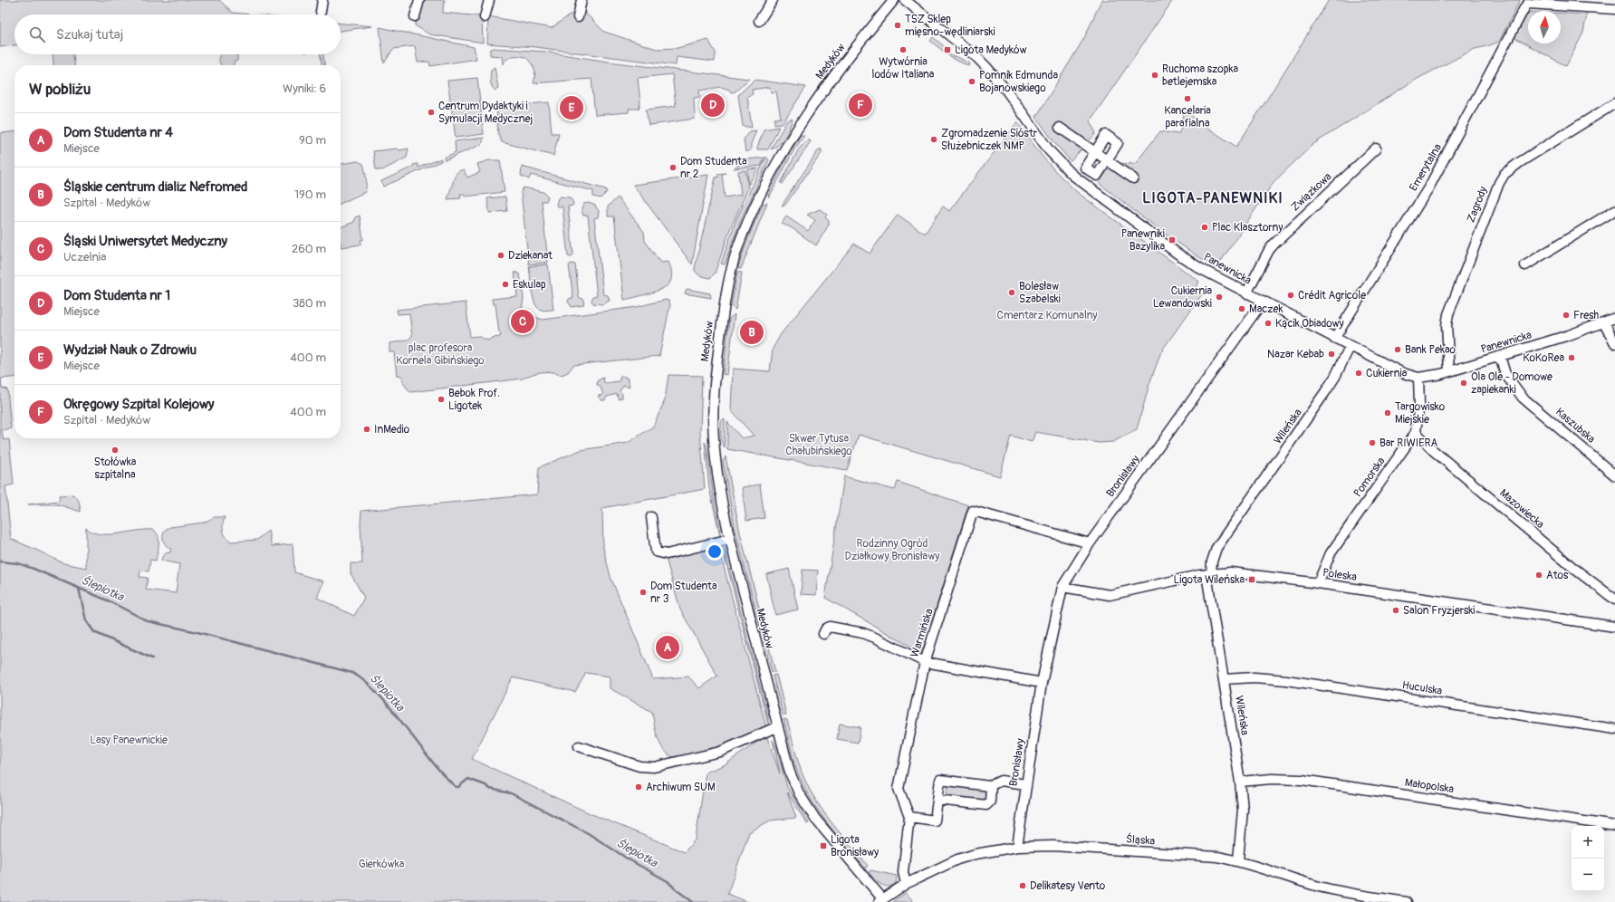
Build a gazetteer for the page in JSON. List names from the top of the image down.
{
  "streets": {
    "street": [
      "Medyków",
      "Emerytalna",
      "Związkowa",
      "Zagrody",
      "Panewnicka",
      "Kaszubska",
      "Wileńska",
      "Bronisławy",
      "Pomorska",
      "Mazowiecka",
      "Poleska",
      "Warmińska",
      "Huculska",
      "Małopolska",
      "Śląska"
    ]
  },
  "crossings": [
    ["Medyków", "Śląska"],
    ["Emerytalna", "Panewnicka"],
    ["Związkowa", "Panewnicka"],
    ["Zagrody", "Panewnicka"],
    ["Panewnicka", "Kaszubska"],
    ["Panewnicka", "Wileńska"],
    ["Panewnicka", "Bronisławy"],
    ["Panewnicka", "Pomorska"],
    ["Wileńska", "Poleska"],
    ["Wileńska", "Huculska"],
    ["Wileńska", "Małopolska"],
    ["Wileńska", "Śląska"],
    ["Bronisławy", "Poleska"],
    ["Bronisławy", "Warmińska"],
    ["Bronisławy", "Śląska"],
    ["Pomorska", "Mazowiecka"],
    ["Pomorska", "Poleska"],
    ["Warmińska", "Śląska"]
  ],
  "districts": ["LIGOTA-PANEWNIKI"],
  "water": ["Ślepiotka"],
  "parks": [
    "Cmentarz Komunalny",
    "plac profesora Kornela Gibińskiego",
    "Skwer Tytusa Chałubińskiego",
    "Rodzinny Ogród Działkowy Bronisławy",
    "Lasy Panewnickie",
    "Gierkówka"
  ],
  "places": {
    "other": [
      "TSZ Sklep mięsno-wędliniarski",
      "Wytwórnia lodów Italiana",
      "Ruchoma szopka betlejemska",
      "Pomnik Edmunda Bojanowskiego",
      "Kancelaria parafialna",
      "Centrum Dydaktyki i Symulacji Medycznej",
      "Zgromadzenie Sióstr Służebniczek NMP",
      "Dom Studenta nr 2",
      "Plac Klasztorny",
      "Dziekanat",
      "Eskulap",
      "Bolesław Szabelski",
      "Crédit Agricole",
      "Cukiernia Lewandowski",
      "Maczek",
      "Fresh",
      "Kącik Obiadowy",
      "Bank Pekao",
      "Nazar Kebab",
      "KoKoRea",
      "Cukiernia",
      "Ola Ole - Domowe zapiekanki",
      "Bebok Prof. Ligotek",
      "Targowisko Miejskie",
      "InMedio",
      "Bar RIWIERA",
      "Stołówka szpitalna",
      "Atos",
      "Dom Studenta nr 3",
      "Salon Fryzjerski",
      "Archiwum SUM",
      "Delikatesy Vento"
    ],
    "transit": [
      "Ligota Medyków",
      "Panewniki Bazylika",
      "Ligota Wileńska",
      "Ligota Bronisławy"
    ]
  },
  "north": "top",
  "page": {
    "search": "Szukaj tutaj",
    "heading": ["W pobliżu", "Wyniki: 6"],
    "pins": [
      "D",
      "F",
      "E",
      "C",
      "B",
      "A"
    ],
    "list": [
      {
        "mark": "A",
        "name": "Dom Studenta nr 4",
        "note": "Miejsce",
        "value": "90 m"
      },
      {
        "mark": "B",
        "name": "Śląskie centrum dializ Nefromed",
        "note": "Szpital · Medyków",
        "value": "190 m"
      },
      {
        "mark": "C",
        "name": "Śląski Uniwersytet Medyczny",
        "note": "Uczelnia",
        "value": "260 m"
      },
      {
        "mark": "D",
        "name": "Dom Studenta nr 1",
        "note": "Miejsce",
        "value": "380 m"
      },
      {
        "mark": "E",
        "name": "Wydział Nauk o Zdrowiu",
        "note": "Miejsce",
        "value": "400 m"
      },
      {
        "mark": "F",
        "name": "Okręgowy Szpital Kolejowy",
        "note": "Szpital · Medyków",
        "value": "400 m"
      }
    ],
    "map_buttons": ["+", "−"]
  }
}
